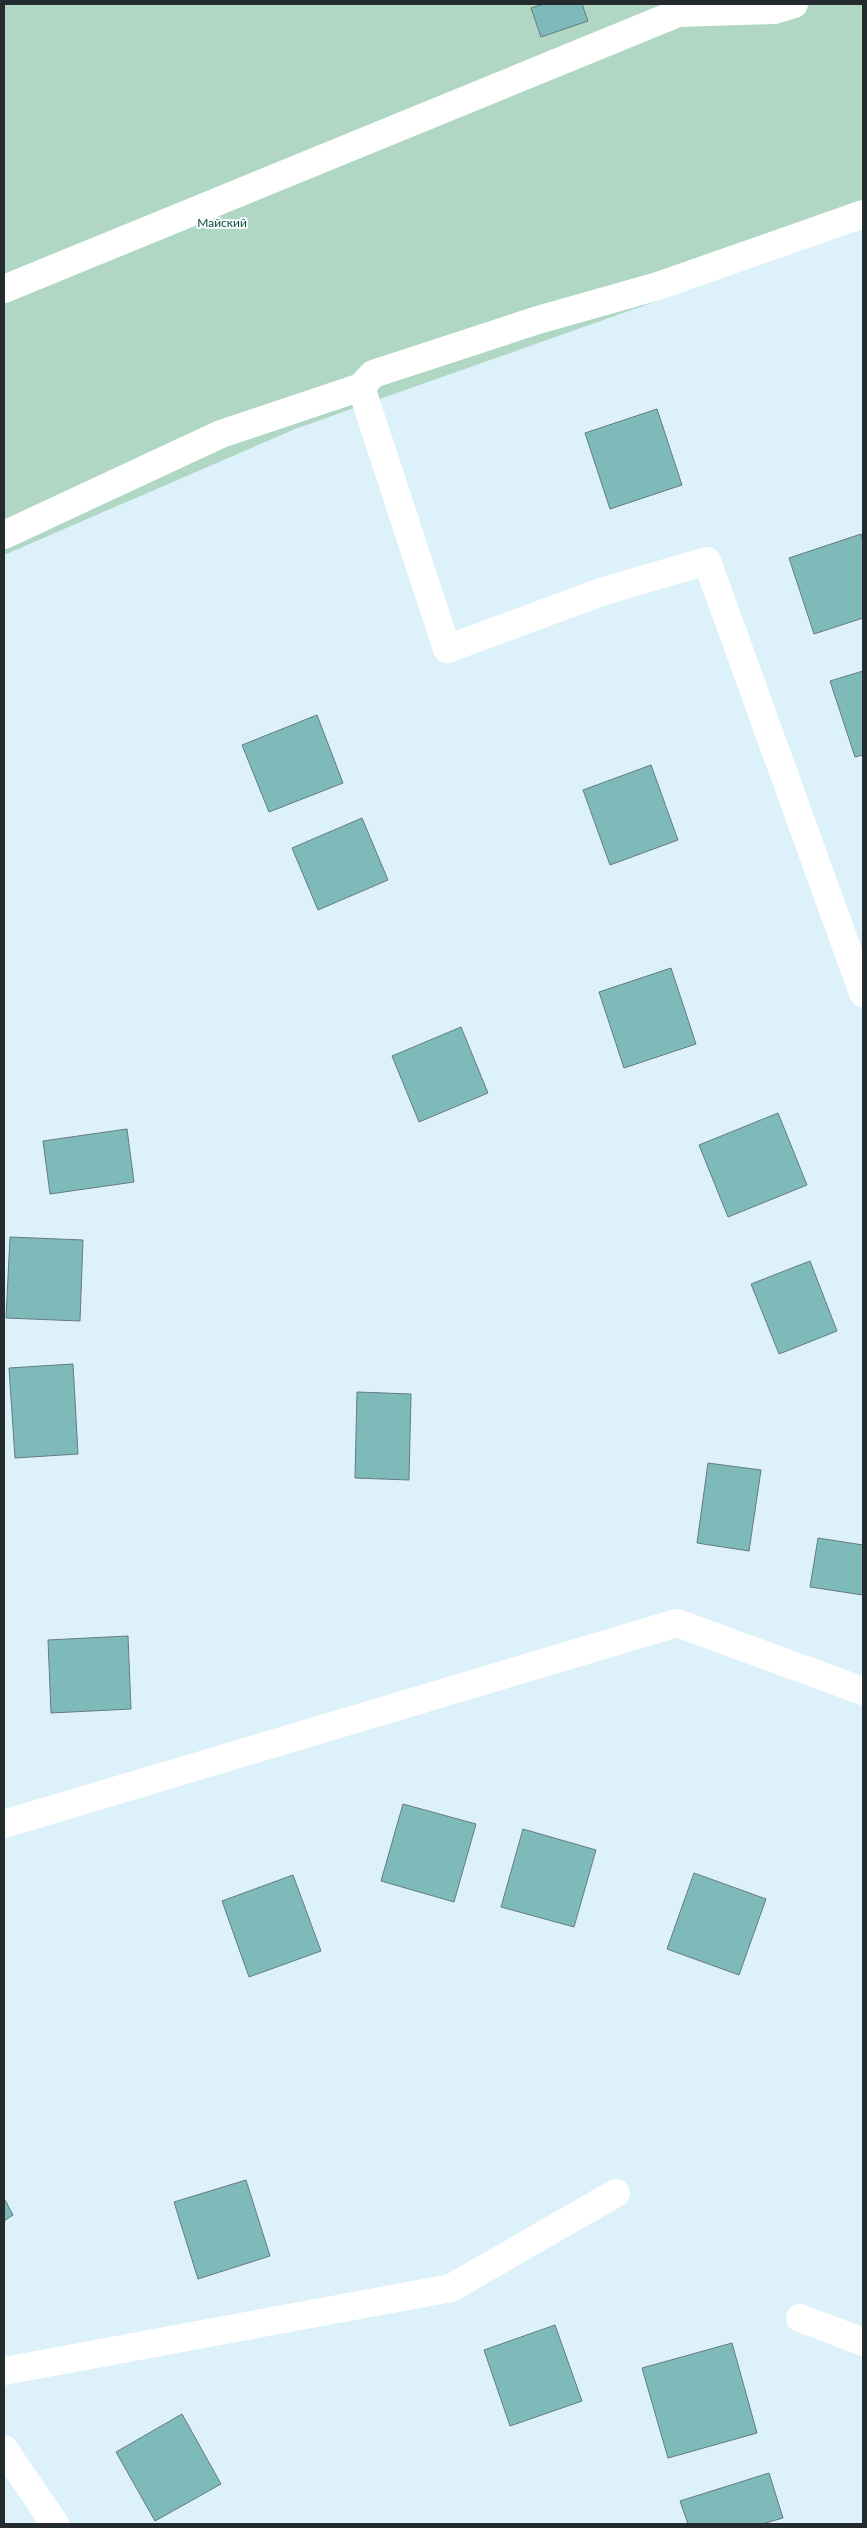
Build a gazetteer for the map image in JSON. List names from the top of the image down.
{
  "parks": ["Майский"]
}
